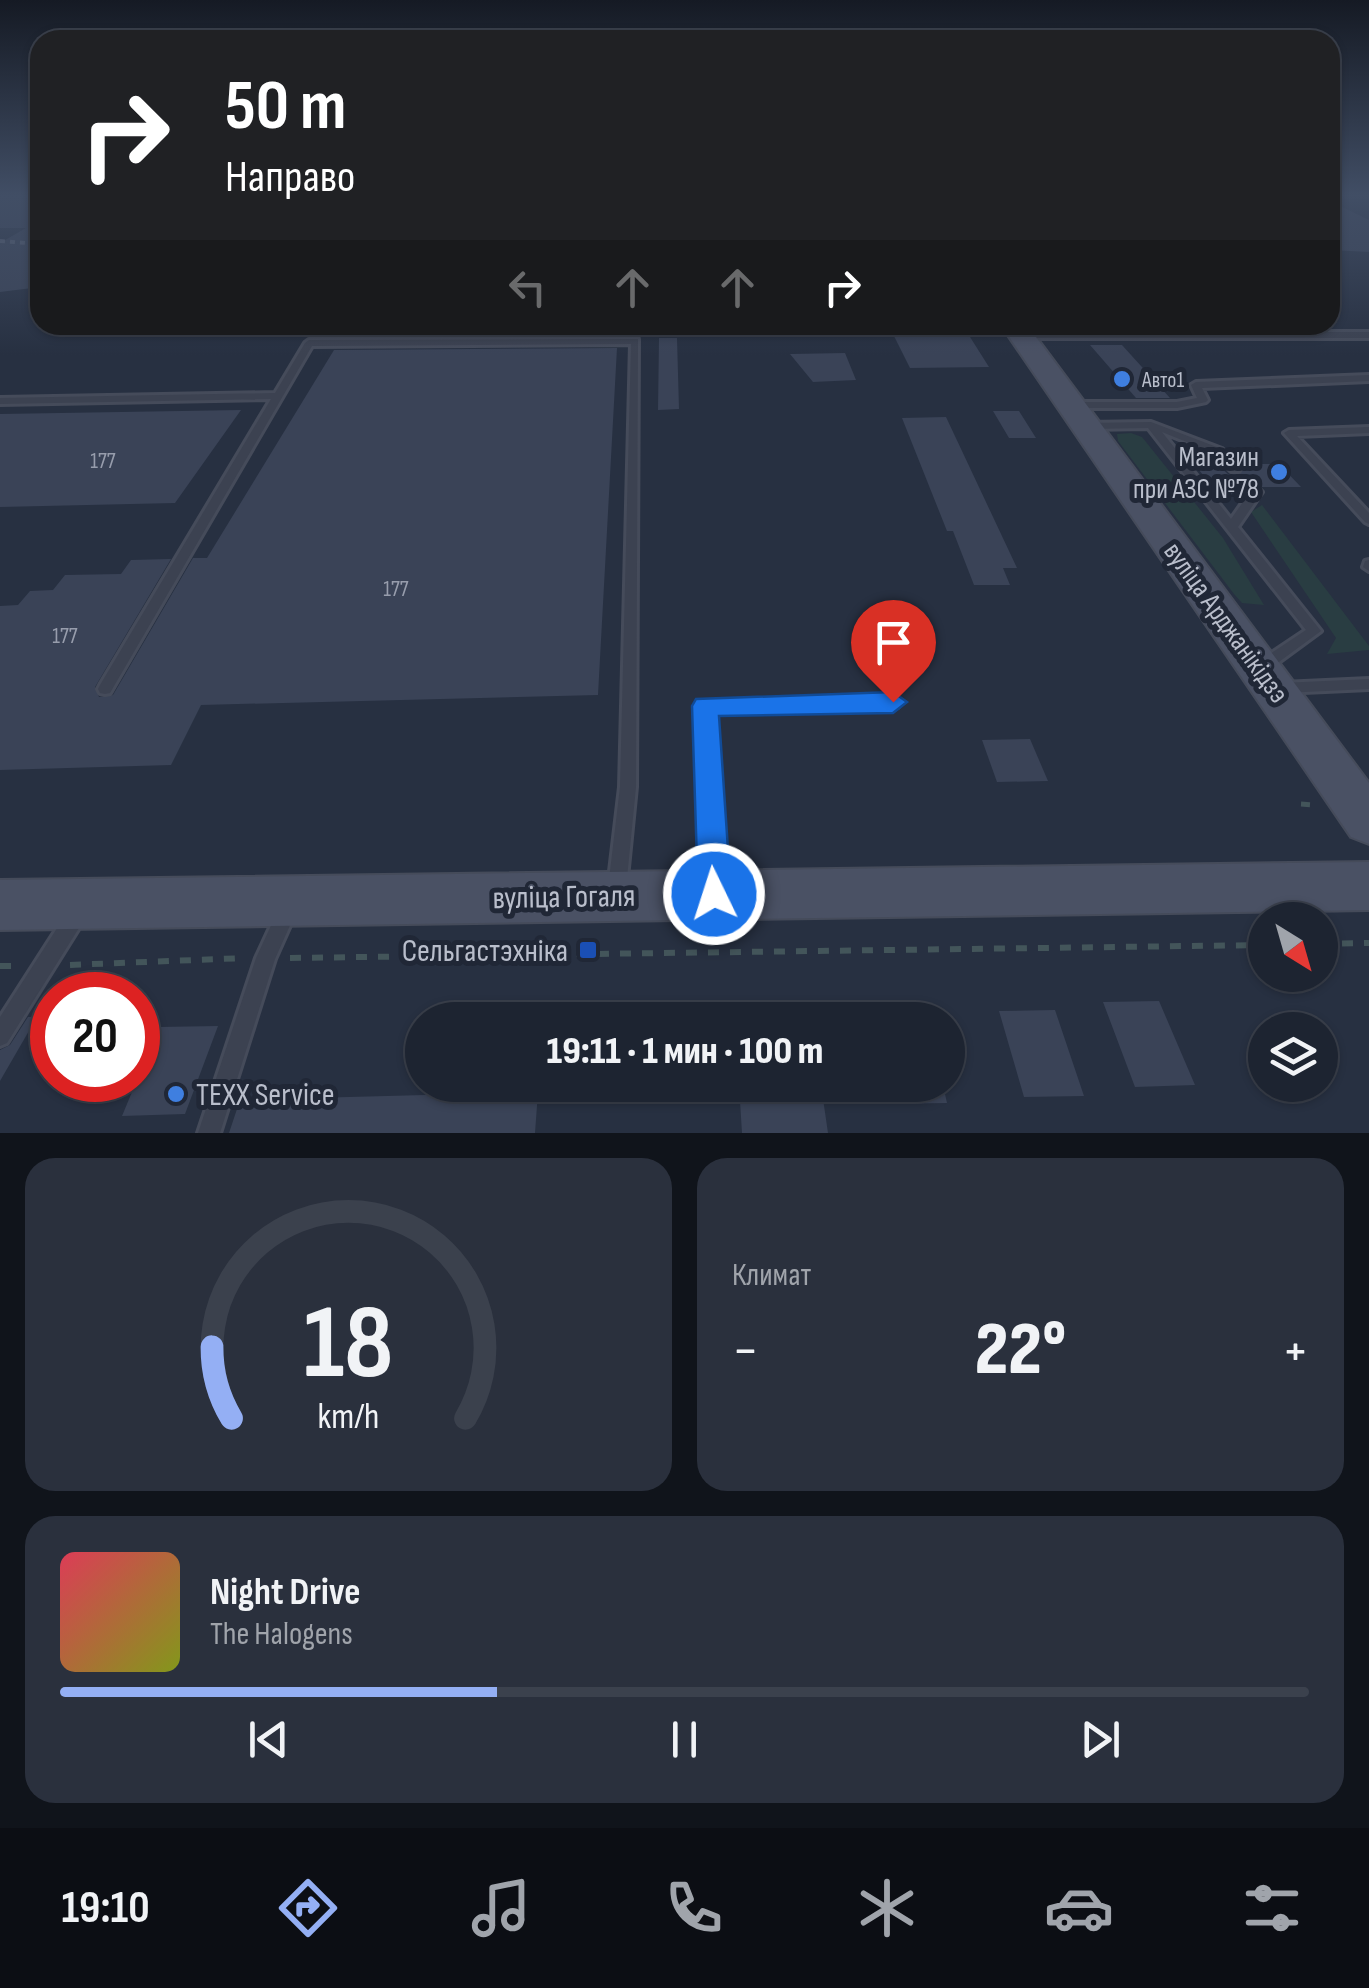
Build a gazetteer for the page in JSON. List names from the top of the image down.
{
  "streets": {
    "main road": ["вуліца Арджанікідзэ", "вуліца Гогаля"]
  },
  "places": {
    "other": ["Авто1", "Магазин при АЗС №78", "TEXX Service"],
    "transit": ["Сельгастэхніка"]
  },
  "house_numbers": ["177", "177", "177"],
  "north": "bottom right",
  "page": {
    "turn": ["50 m", "Направо"],
    "limit": "20",
    "trip": "19:11 · 1 мин · 100 m",
    "tile": "Климат",
    "heat": ["−", "22°", "+"],
    "song": ["Night Drive", "The Halogens"],
    "tabs": "19:10",
    "gauge": ["18", "km/h"]
  }
}
